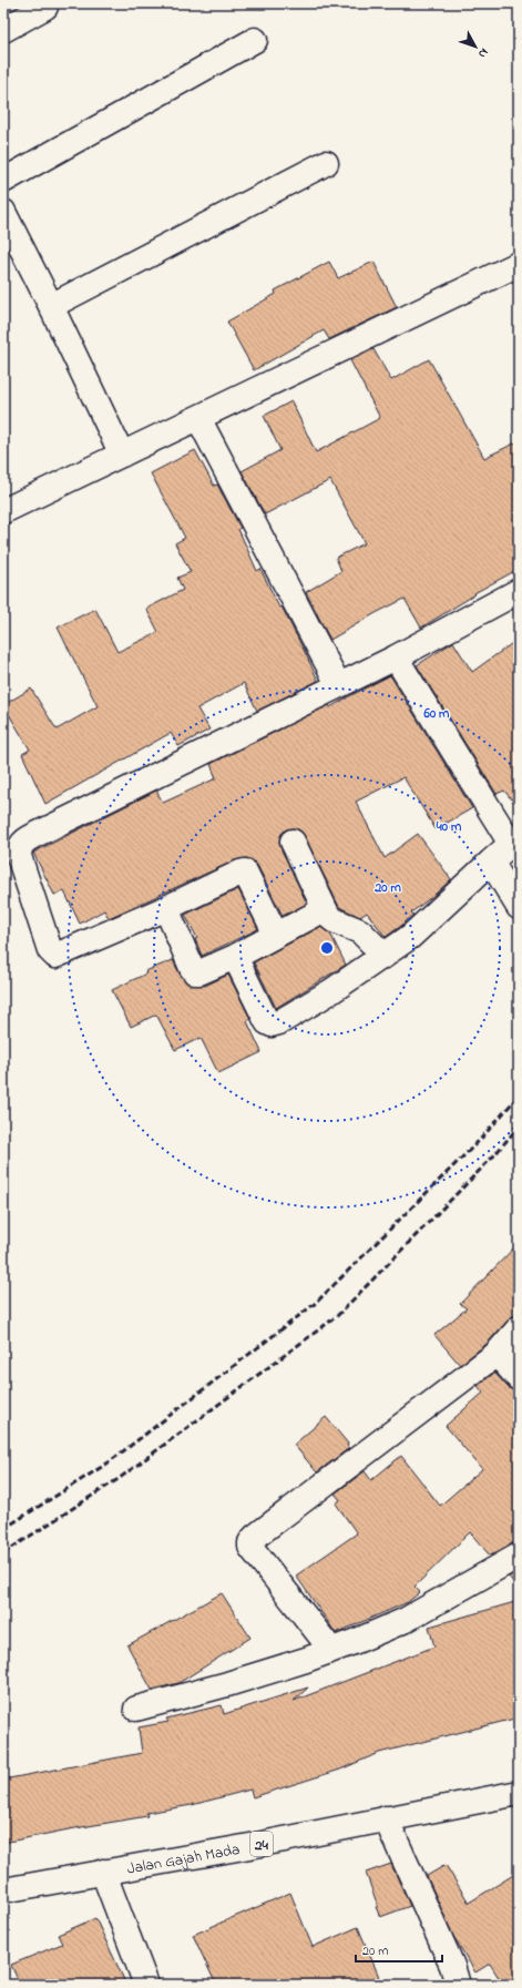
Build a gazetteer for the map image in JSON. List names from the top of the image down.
{
  "streets": {
    "main road": ["24", "Jalan Gajah Mada"]
  },
  "scale_bar": "20 m",
  "north": "bottom right",
  "rings": ["60 m", "40 m", "20 m"]
}
